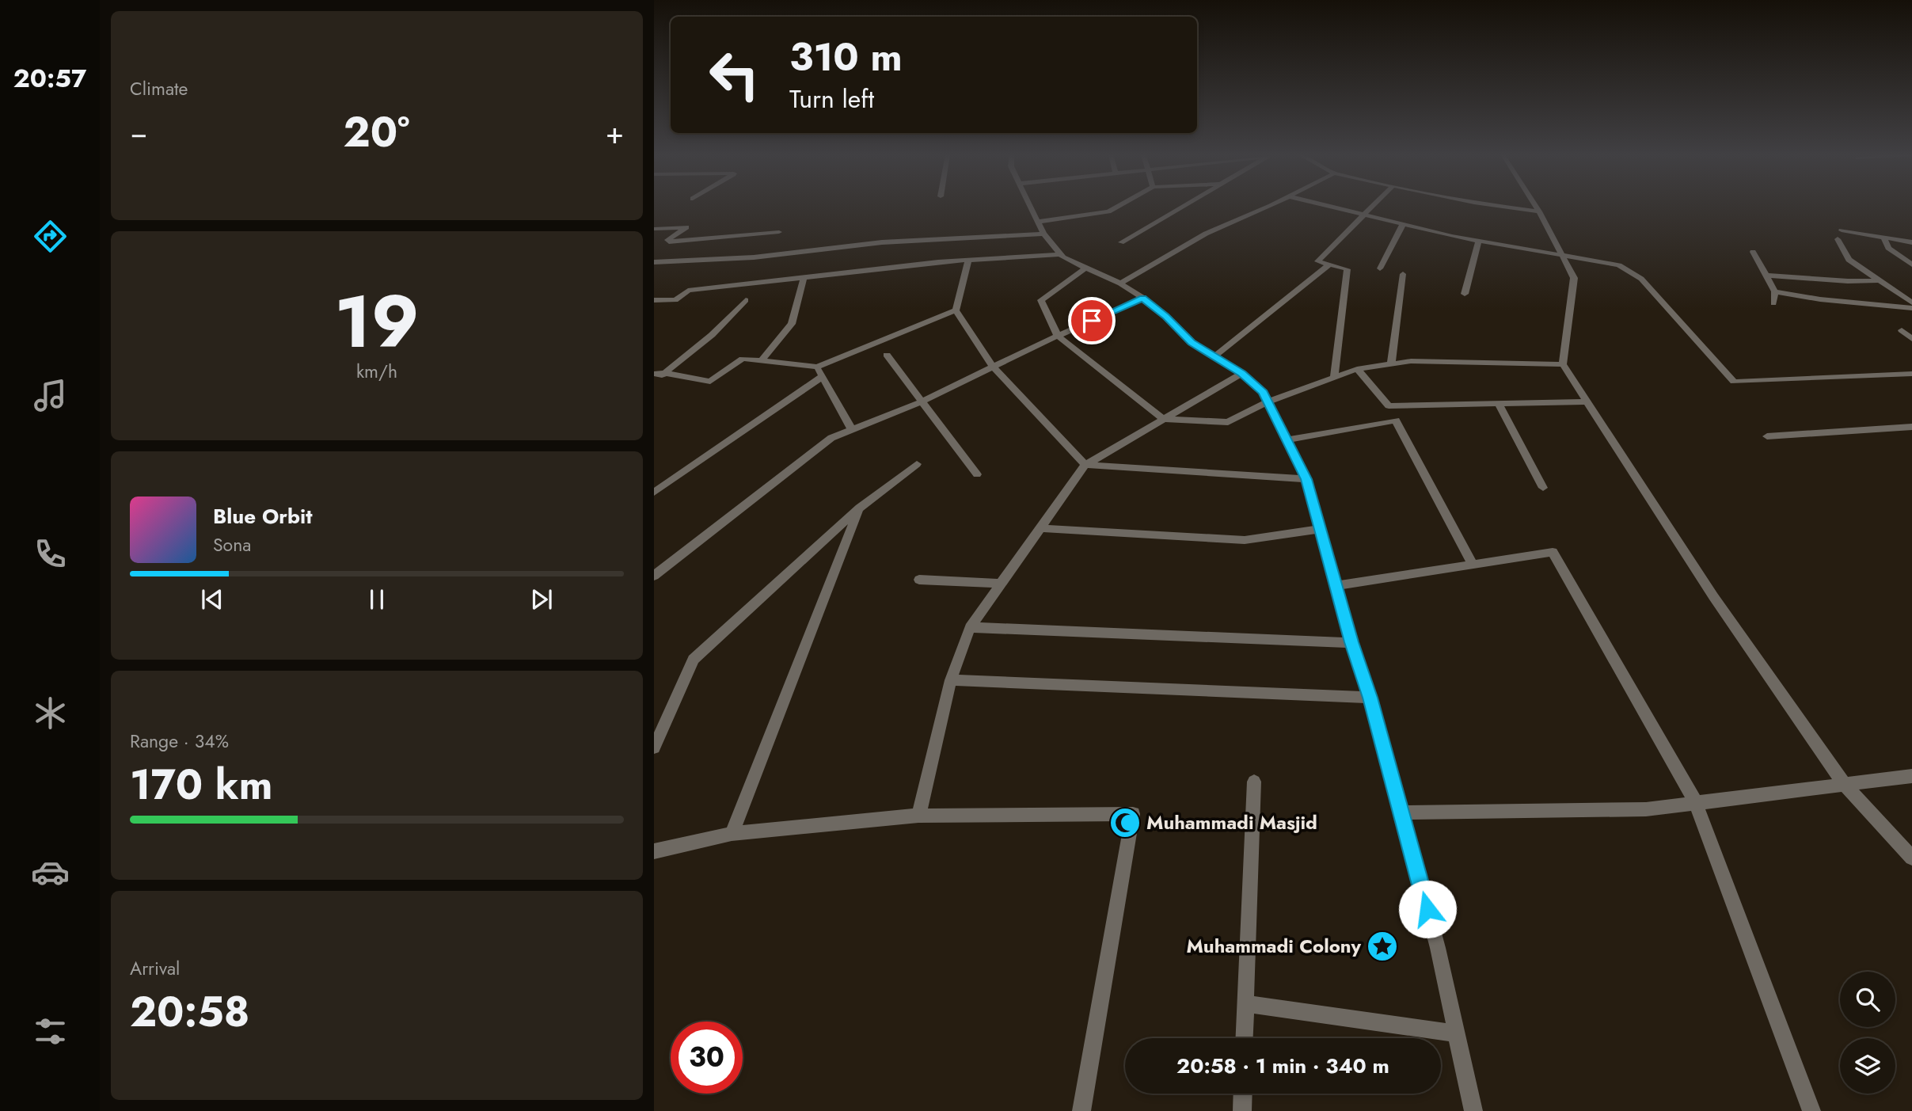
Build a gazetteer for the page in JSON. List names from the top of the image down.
{
  "places": {
    "mosque": ["Muhammadi Masjid"],
    "place": ["Muhammadi Colony"]
  },
  "page": {
    "tabs": "20:57",
    "tile": [
      "Climate",
      ["19", "km/h"],
      ["Range · 34%", "170 km"],
      ["Arrival", "20:58"]
    ],
    "turn": ["310 m", "Turn left"],
    "heat": ["−", "20°", "+"],
    "song": ["Blue Orbit", "Sona"],
    "limit": "30",
    "trip": "20:58 · 1 min · 340 m"
  }
}
